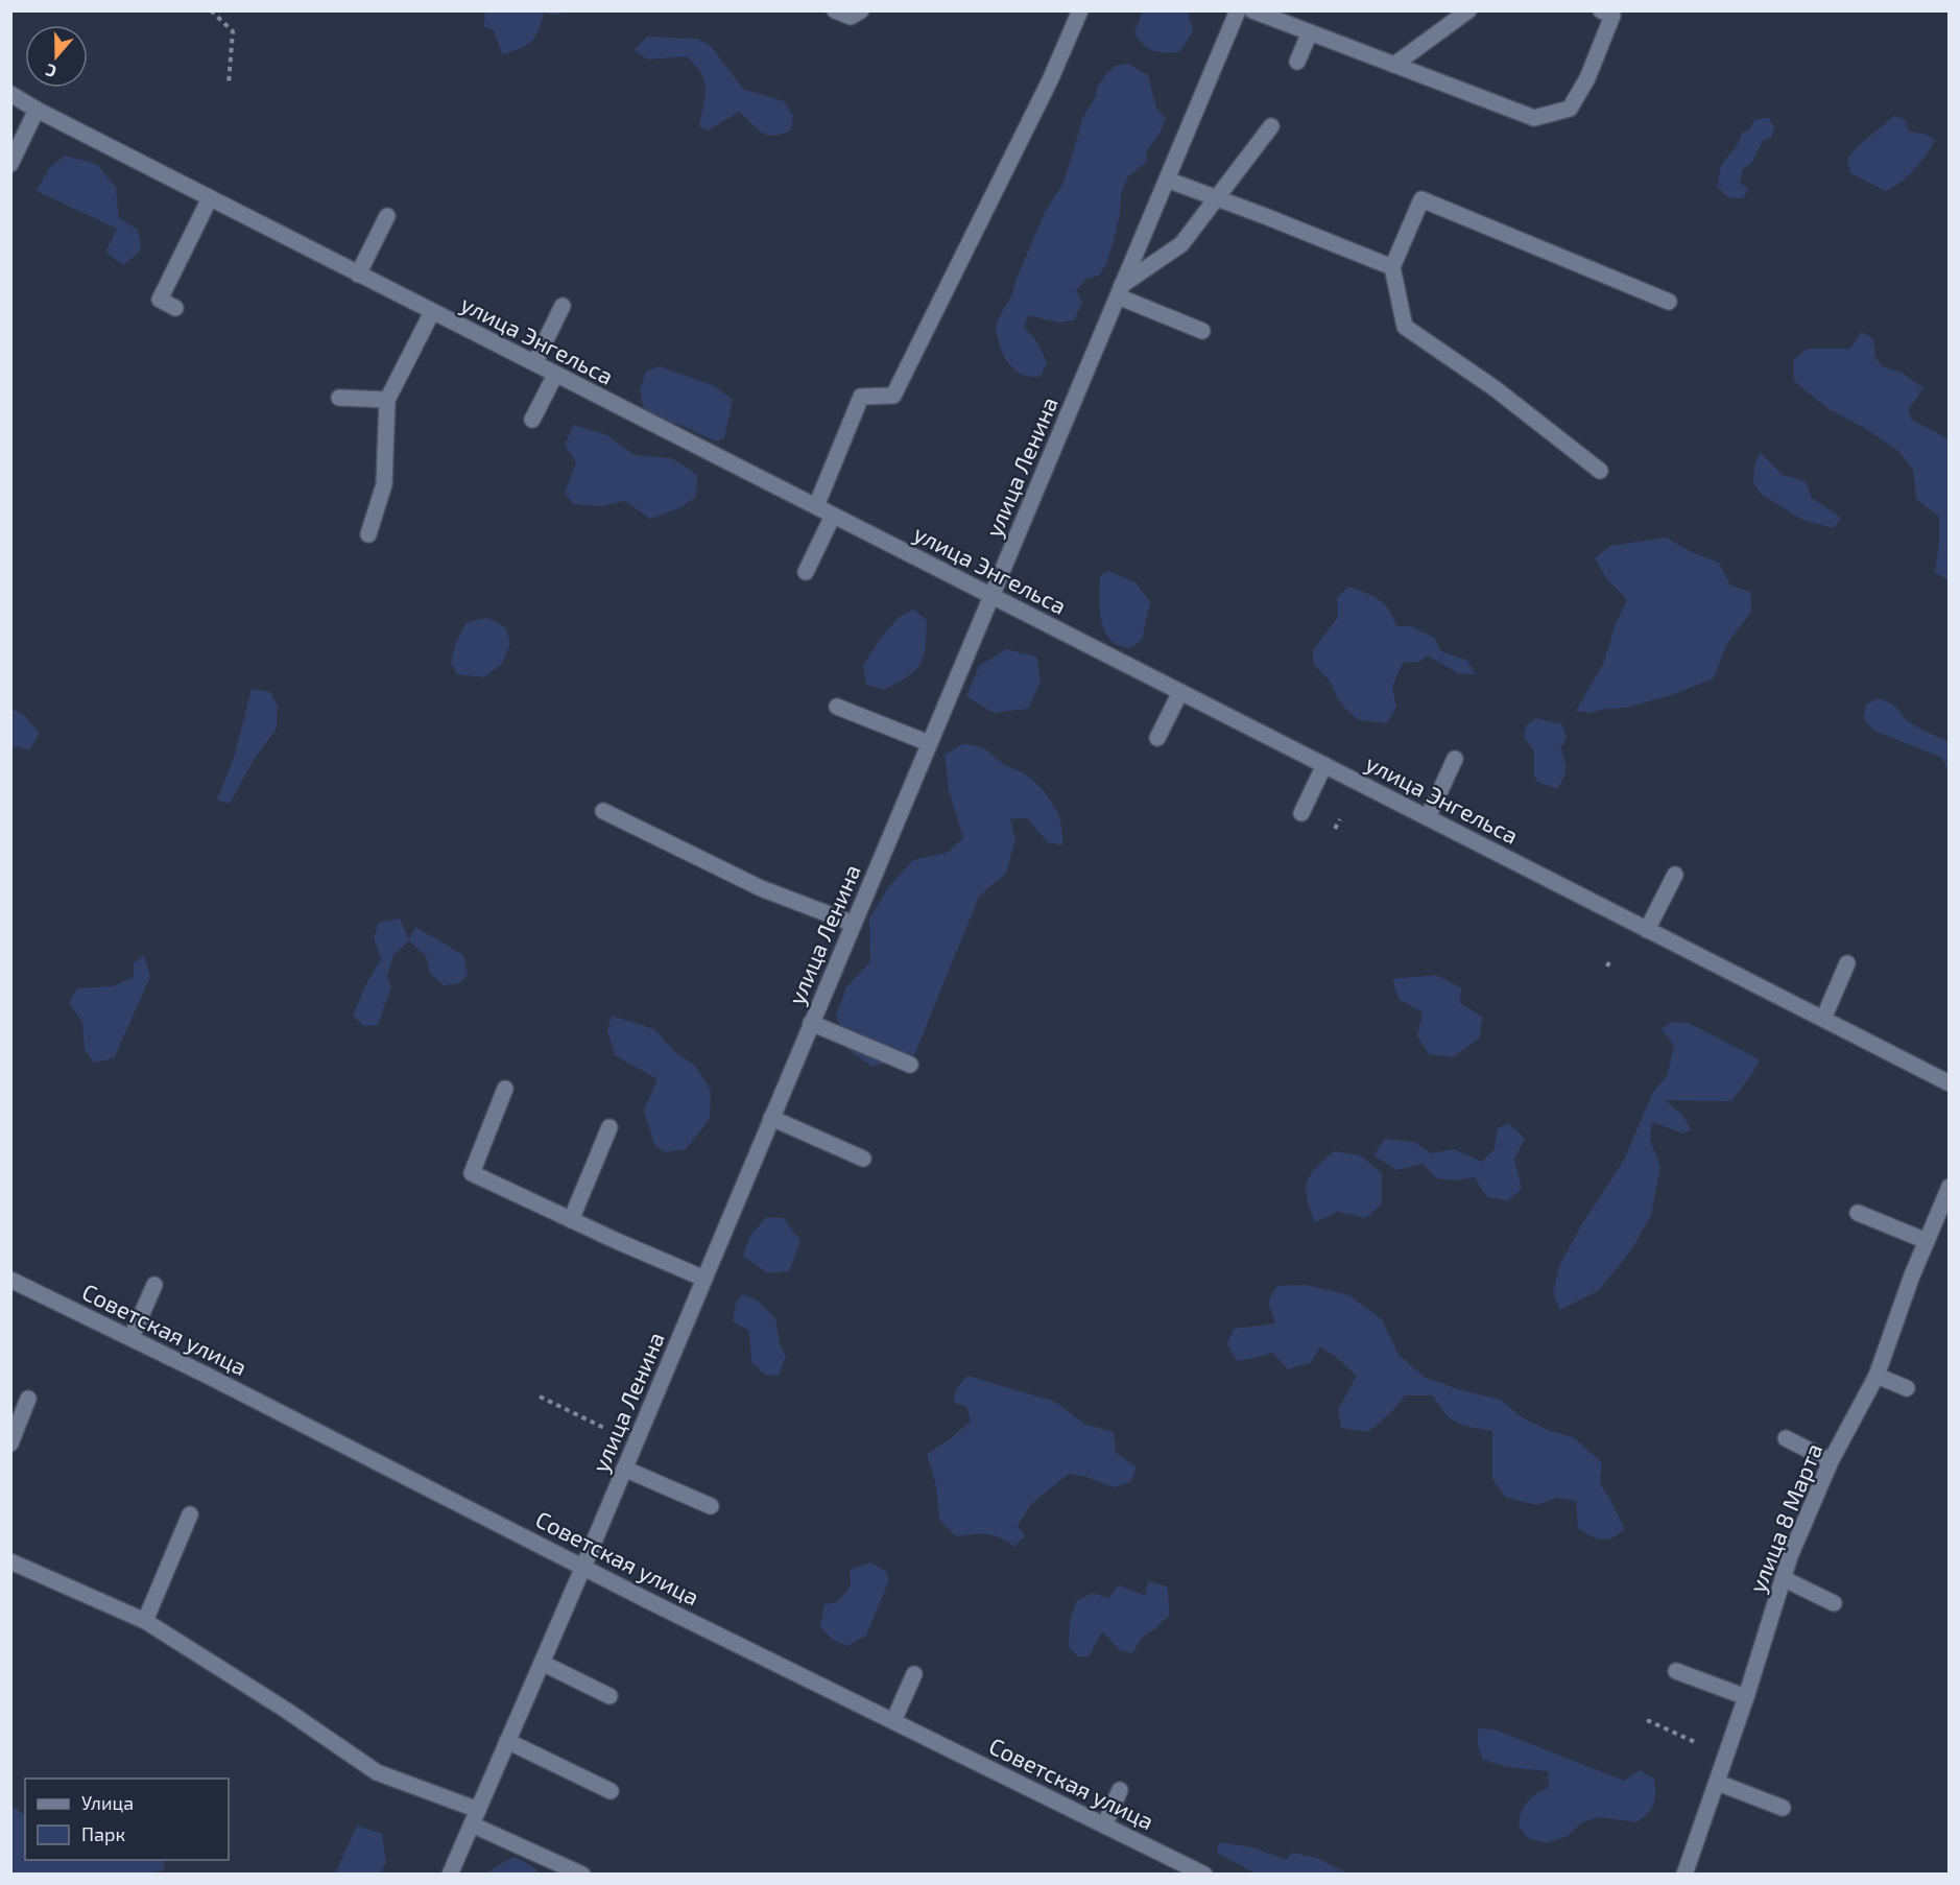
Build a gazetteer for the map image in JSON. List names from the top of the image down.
{
  "streets": {
    "street": [
      "улица Энгельса",
      "улица Ленина",
      "Советская улица",
      "улица 8 Марта"
    ]
  },
  "crossings": [
    ["улица Энгельса", "улица Ленина"],
    ["улица Ленина", "Советская улица"]
  ],
  "legend": ["Улица", "Парк"],
  "north": "bottom"
}
